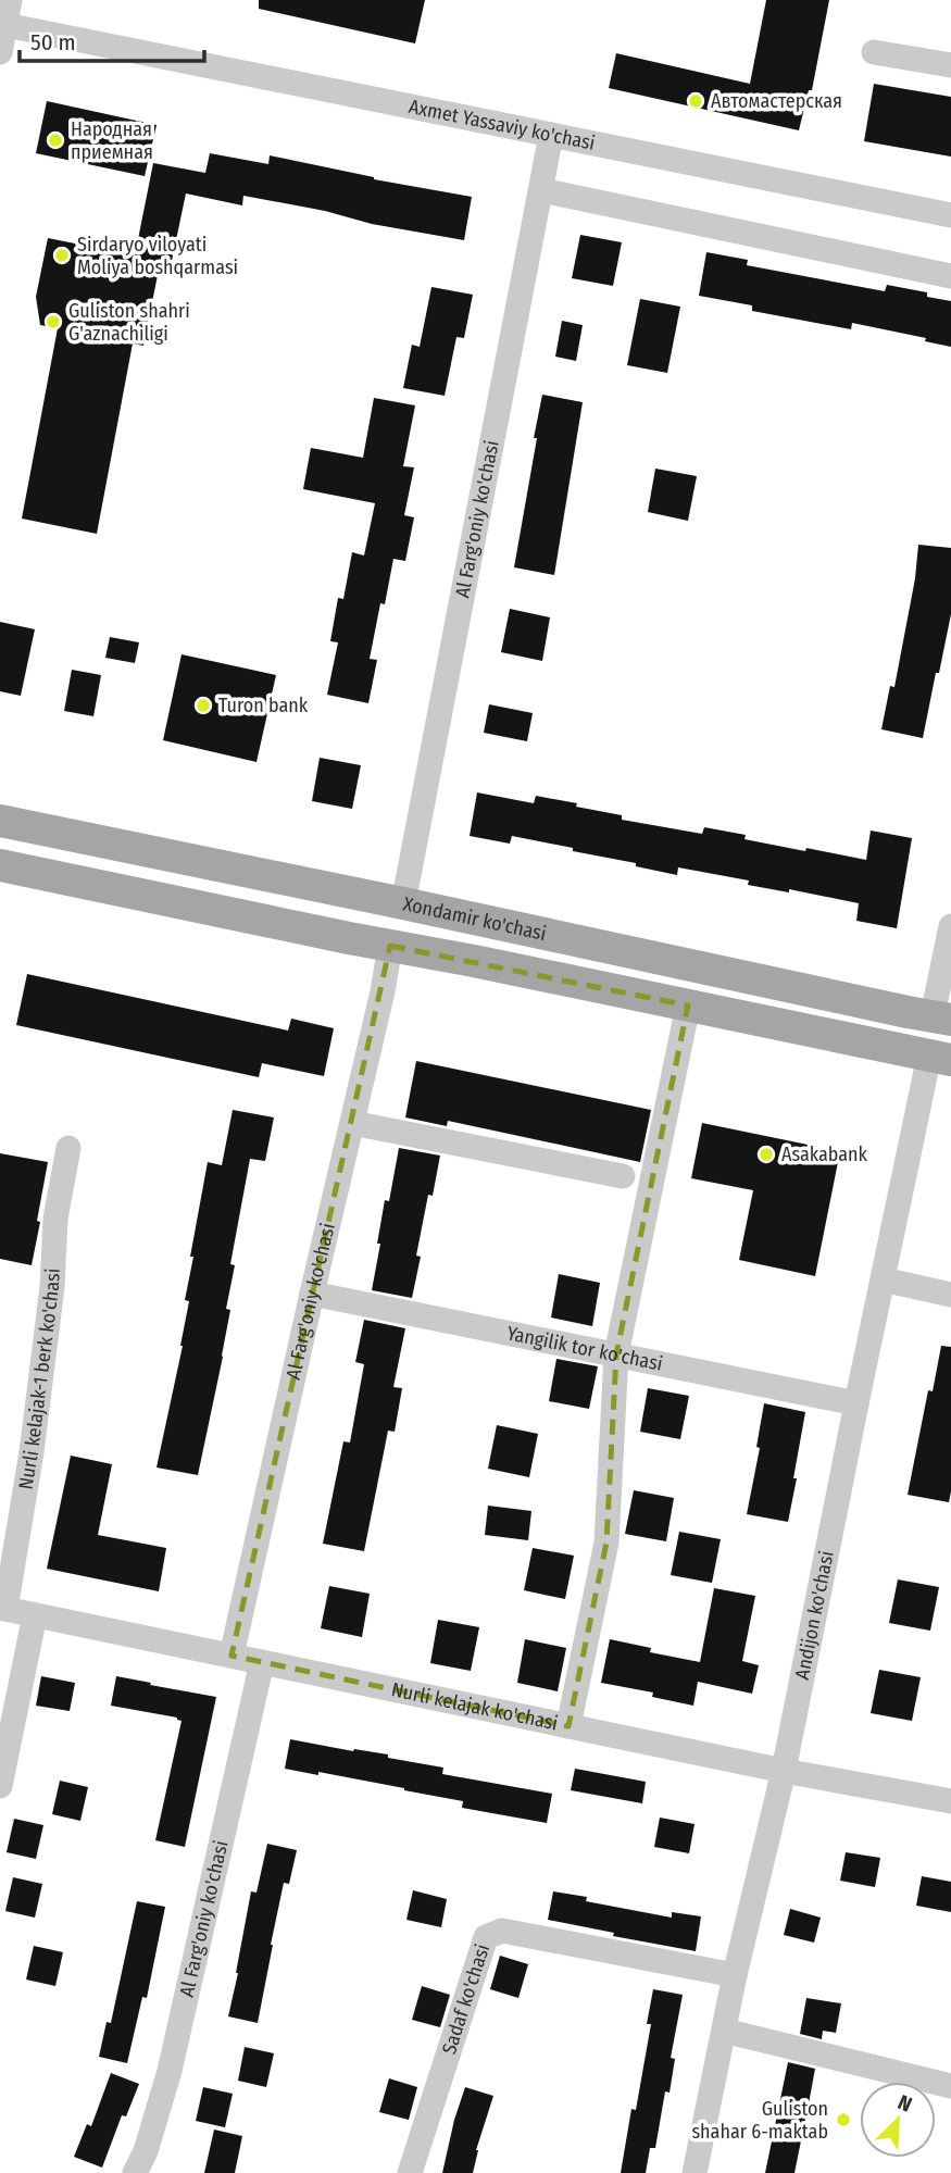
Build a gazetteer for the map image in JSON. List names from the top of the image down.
{
  "streets": {
    "main road": ["Xondamir ko'chasi"],
    "street": [
      "Axmet Yassaviy ko'chasi",
      "Al Farg'oniy ko'chasi",
      "Yangilik tor ko'chasi",
      "Nurli kelajak-1 berk ko'chasi",
      "Andijon ko'chasi",
      "Nurli kelajak ko'chasi",
      "Sadaf ko'chasi"
    ]
  },
  "crossings": [
    ["Axmet Yassaviy ko'chasi", "Al Farg'oniy ko'chasi"],
    ["Al Farg'oniy ko'chasi", "Xondamir ko'chasi"],
    ["Al Farg'oniy ko'chasi", "Yangilik tor ko'chasi"],
    ["Al Farg'oniy ko'chasi", "Nurli kelajak ko'chasi"],
    ["Yangilik tor ko'chasi", "Andijon ko'chasi"],
    ["Nurli kelajak-1 berk ko'chasi", "Nurli kelajak ko'chasi"],
    ["Andijon ko'chasi", "Nurli kelajak ko'chasi"],
    ["Andijon ko'chasi", "Sadaf ko'chasi"]
  ],
  "places": [
    "Автомастерская",
    "Народная приемная",
    "Sirdaryo viloyati Moliya boshqarmasi",
    "Guliston shahri G'aznachiligi",
    "Turon bank",
    "Asakabank",
    "Guliston shahar 6-maktab"
  ],
  "scale_bar": "50 m",
  "north": "top right"
}
